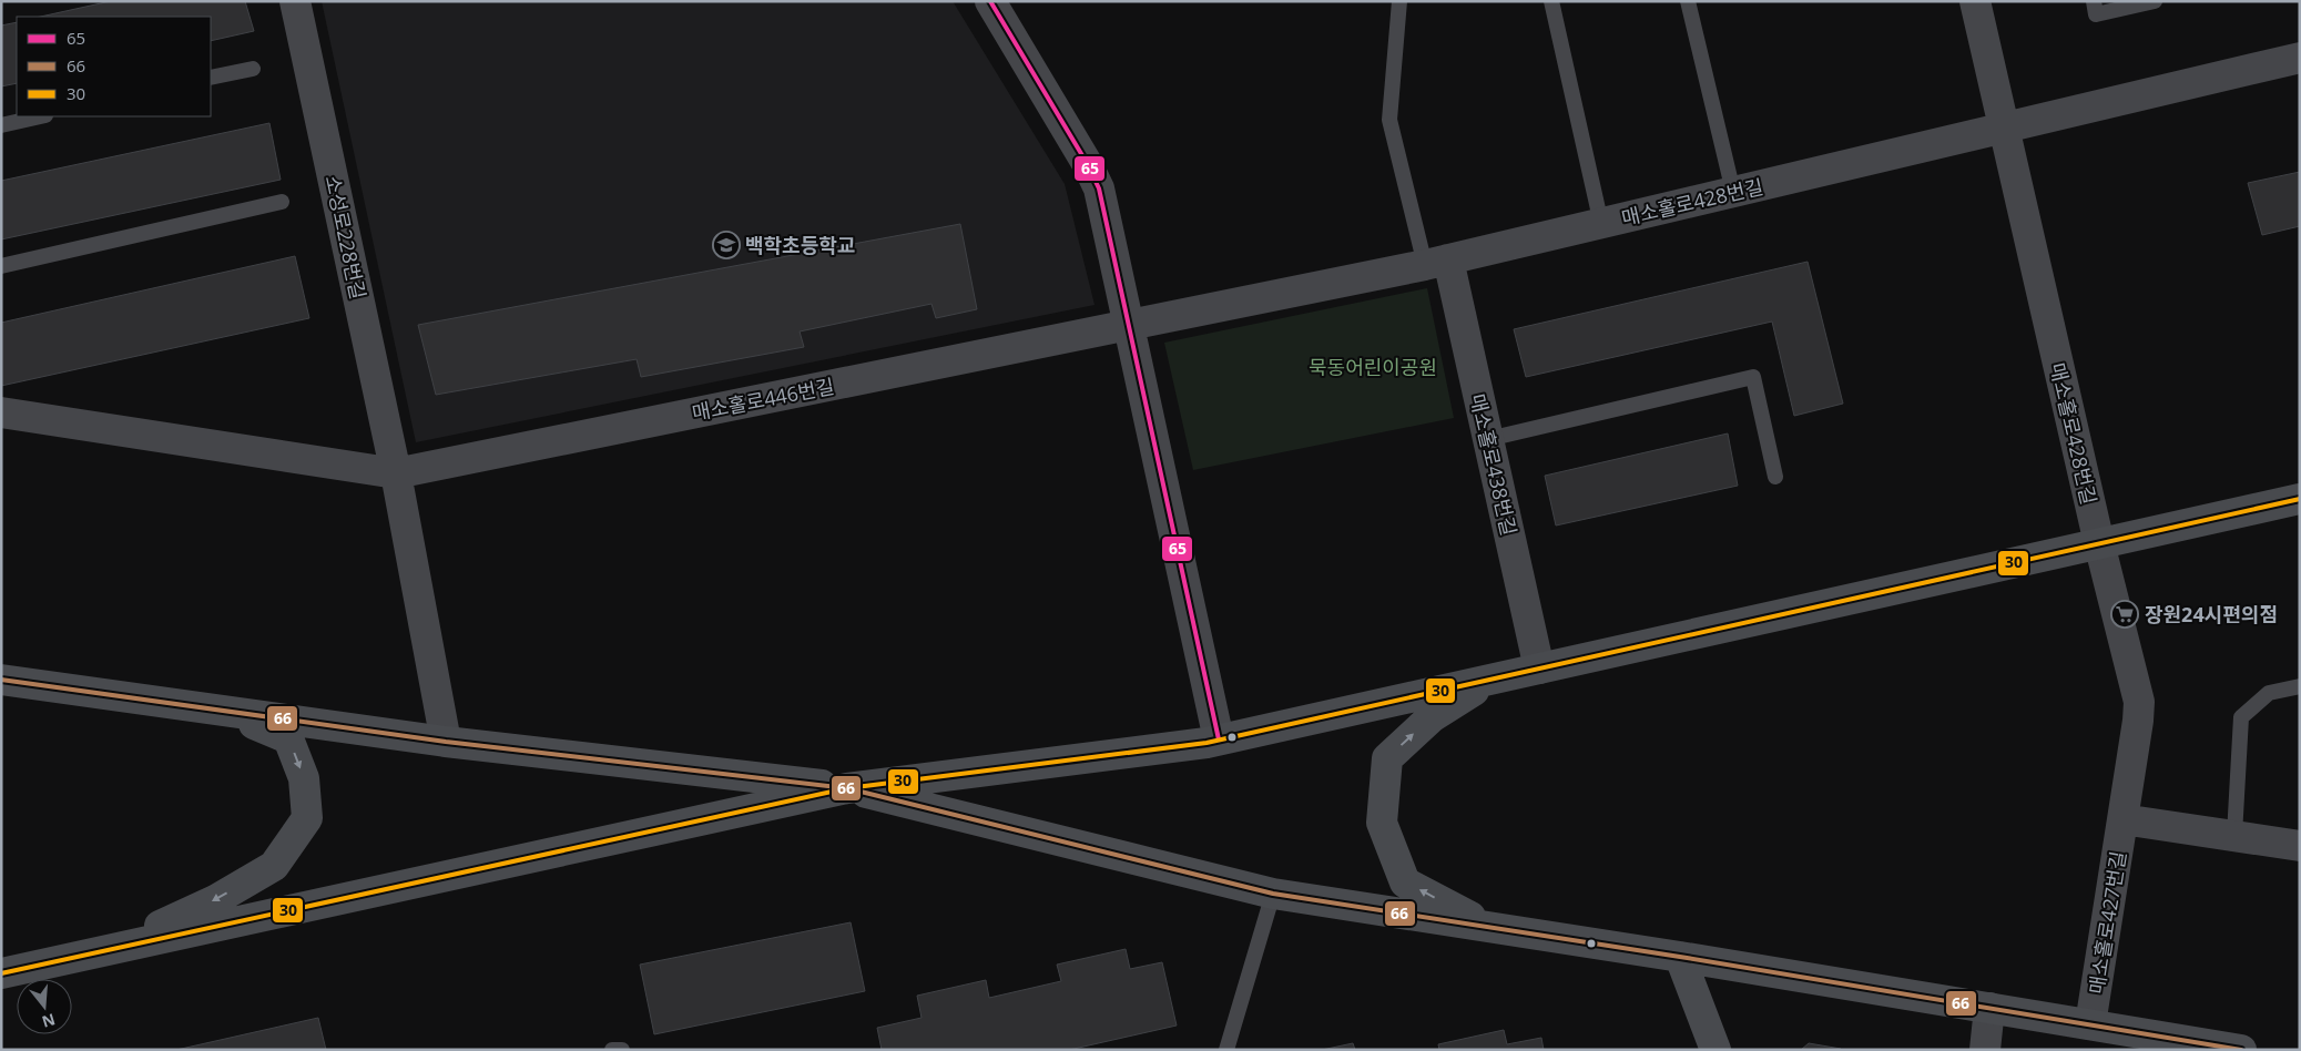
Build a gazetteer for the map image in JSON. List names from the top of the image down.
{
  "streets": {
    "street": [
      "매소홀로428번길",
      "소성로228번길",
      "매소홀로446번길",
      "매소홀로438번길",
      "매소홀로427번길"
    ]
  },
  "crossings": [
    ["매소홀로428번길", "매소홀로446번길"],
    ["매소홀로428번길", "매소홀로427번길"],
    ["소성로228번길", "매소홀로446번길"],
    ["매소홀로446번길", "매소홀로438번길"]
  ],
  "parks": ["묵동어린이공원"],
  "places": {
    "school or university": ["백학초등학교"],
    "supermarket": ["장원24시편의점"]
  },
  "lines": ["transit line 65", "transit line 30", "transit line 66"],
  "legend": ["65", "66", "30"],
  "north": "bottom"
}
